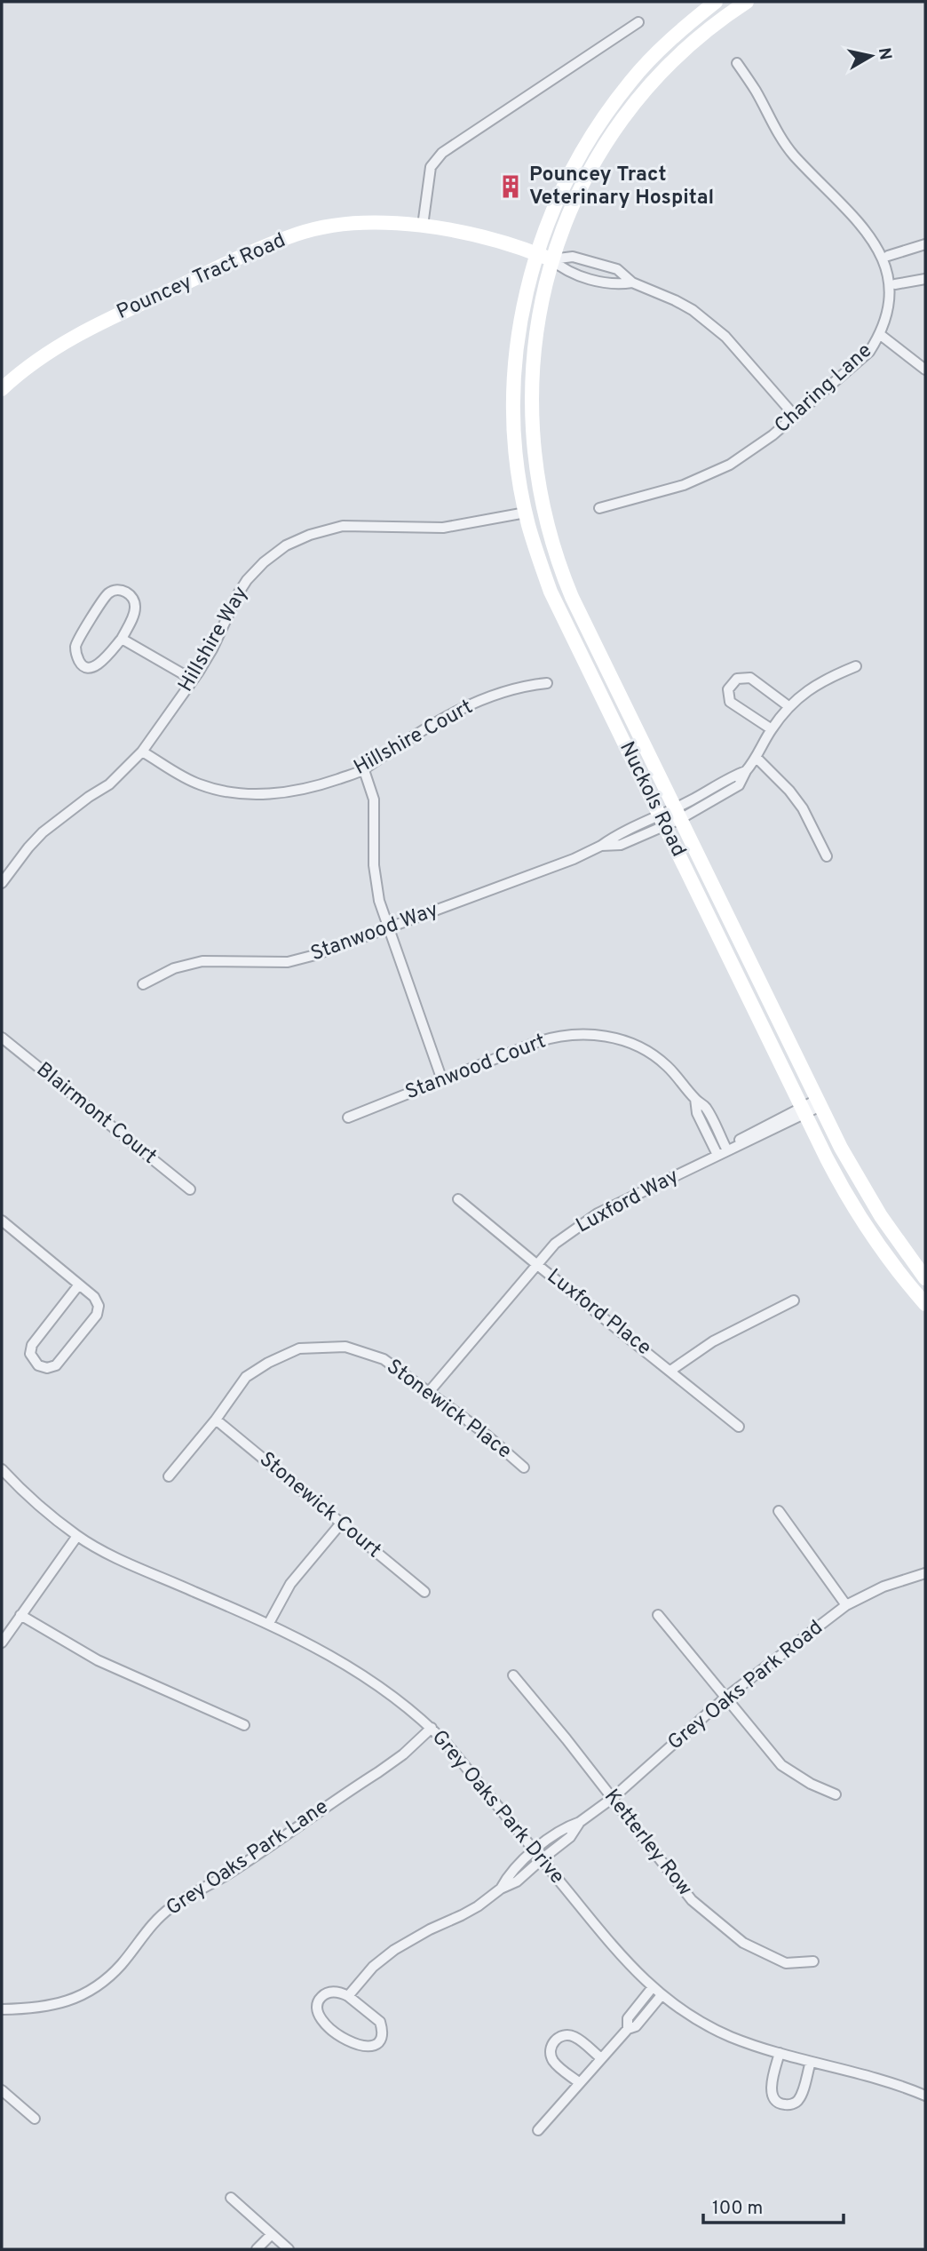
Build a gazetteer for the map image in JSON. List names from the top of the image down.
{
  "streets": {
    "main road": ["Pouncey Tract Road", "Nuckols Road"],
    "street": [
      "Charing Lane",
      "Hillshire Way",
      "Hillshire Court",
      "Stanwood Way",
      "Stanwood Court",
      "Blairmont Court",
      "Luxford Way",
      "Luxford Place",
      "Stonewick Place",
      "Stonewick Court",
      "Grey Oaks Park Road",
      "Grey Oaks Park Drive",
      "Ketterley Row",
      "Grey Oaks Park Lane"
    ]
  },
  "crossings": [
    ["Pouncey Tract Road", "Nuckols Road"],
    ["Hillshire Way", "Hillshire Court"],
    ["Hillshire Way", "Nuckols Road"],
    ["Nuckols Road", "Stanwood Way"],
    ["Nuckols Road", "Luxford Way"],
    ["Stanwood Court", "Luxford Way"],
    ["Luxford Way", "Luxford Place"],
    ["Luxford Way", "Stonewick Place"],
    ["Stonewick Place", "Stonewick Court"],
    ["Grey Oaks Park Road", "Grey Oaks Park Drive"],
    ["Grey Oaks Park Road", "Ketterley Row"],
    ["Grey Oaks Park Drive", "Grey Oaks Park Lane"]
  ],
  "places": {
    "building": ["Pouncey Tract Veterinary Hospital"]
  },
  "scale_bar": "100 m",
  "north": "right"
}
